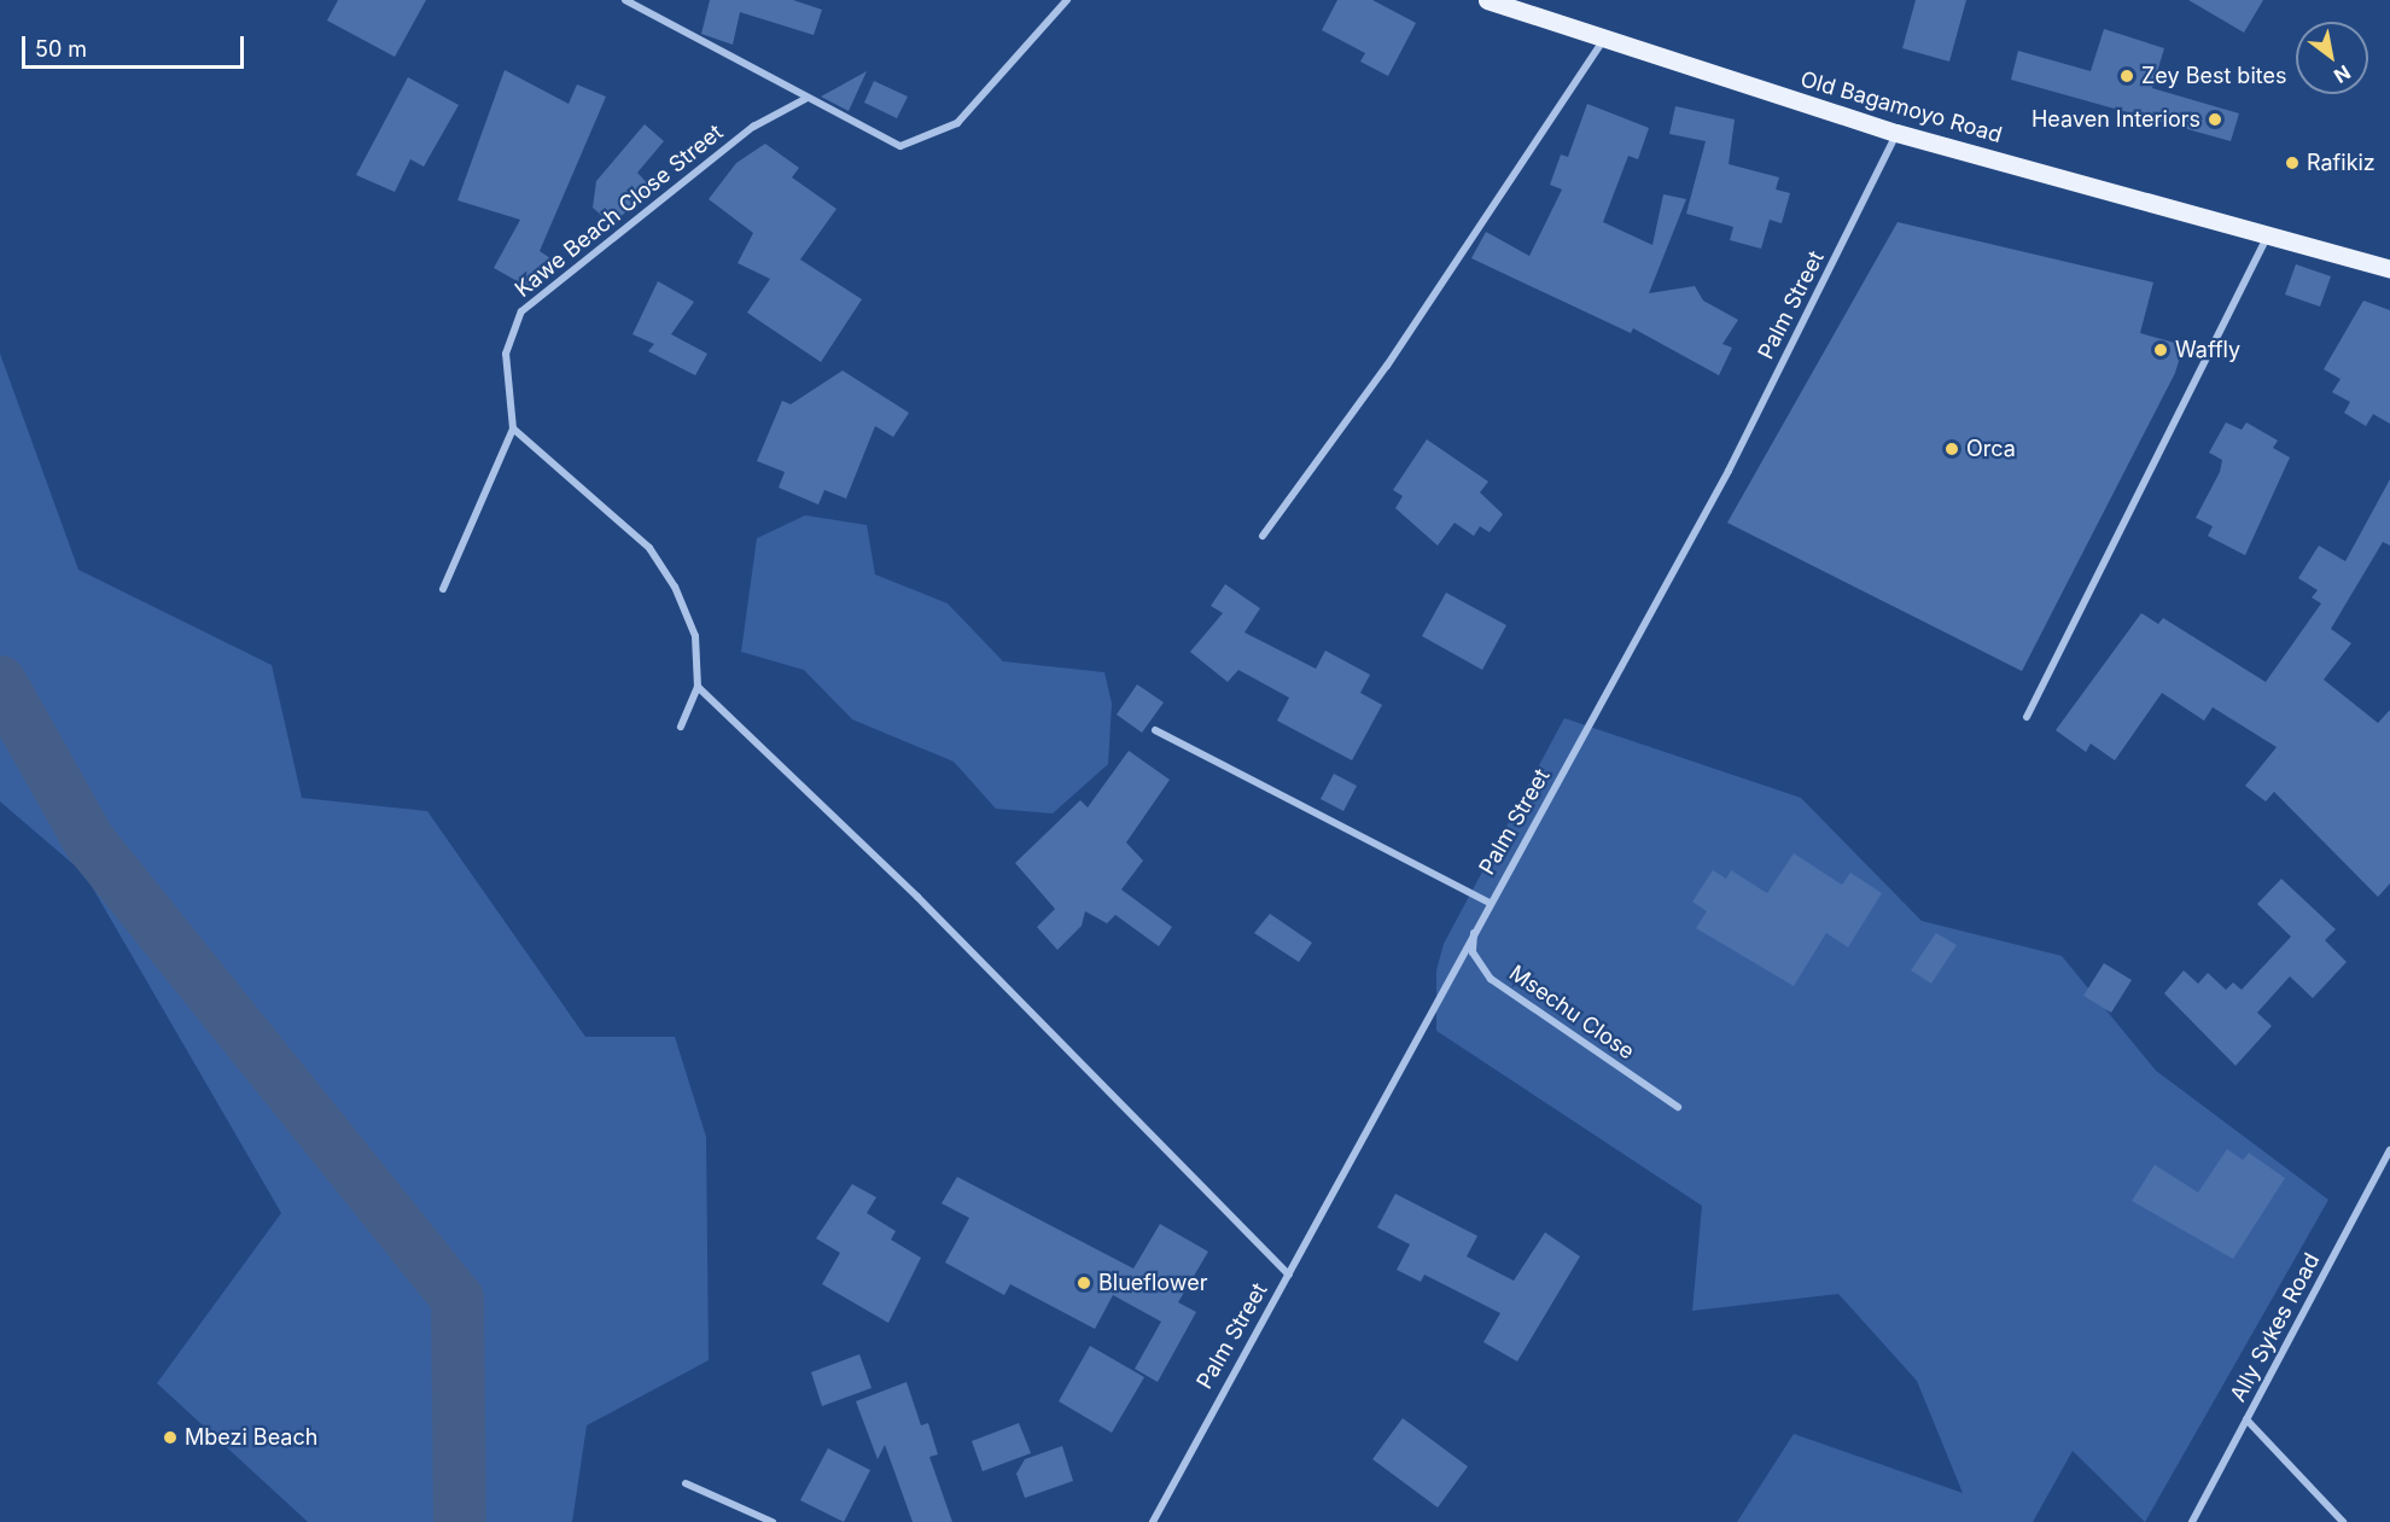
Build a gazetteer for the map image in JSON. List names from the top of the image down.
{
  "streets": {
    "main road": ["Old Bagamoyo Road"],
    "street": [
      "Kawe Beach Close Street",
      "Palm Street",
      "Msechu Close",
      "Ally Sykes Road"
    ]
  },
  "crossings": [
    ["Old Bagamoyo Road", "Palm Street"],
    ["Palm Street", "Msechu Close"]
  ],
  "places": [
    "Zey Best bites",
    "Heaven Interiors",
    "Rafikiz",
    "Waffly",
    "Orca",
    "Blueflower",
    "Mbezi Beach"
  ],
  "scale_bar": "50 m",
  "north": "bottom right"
}
